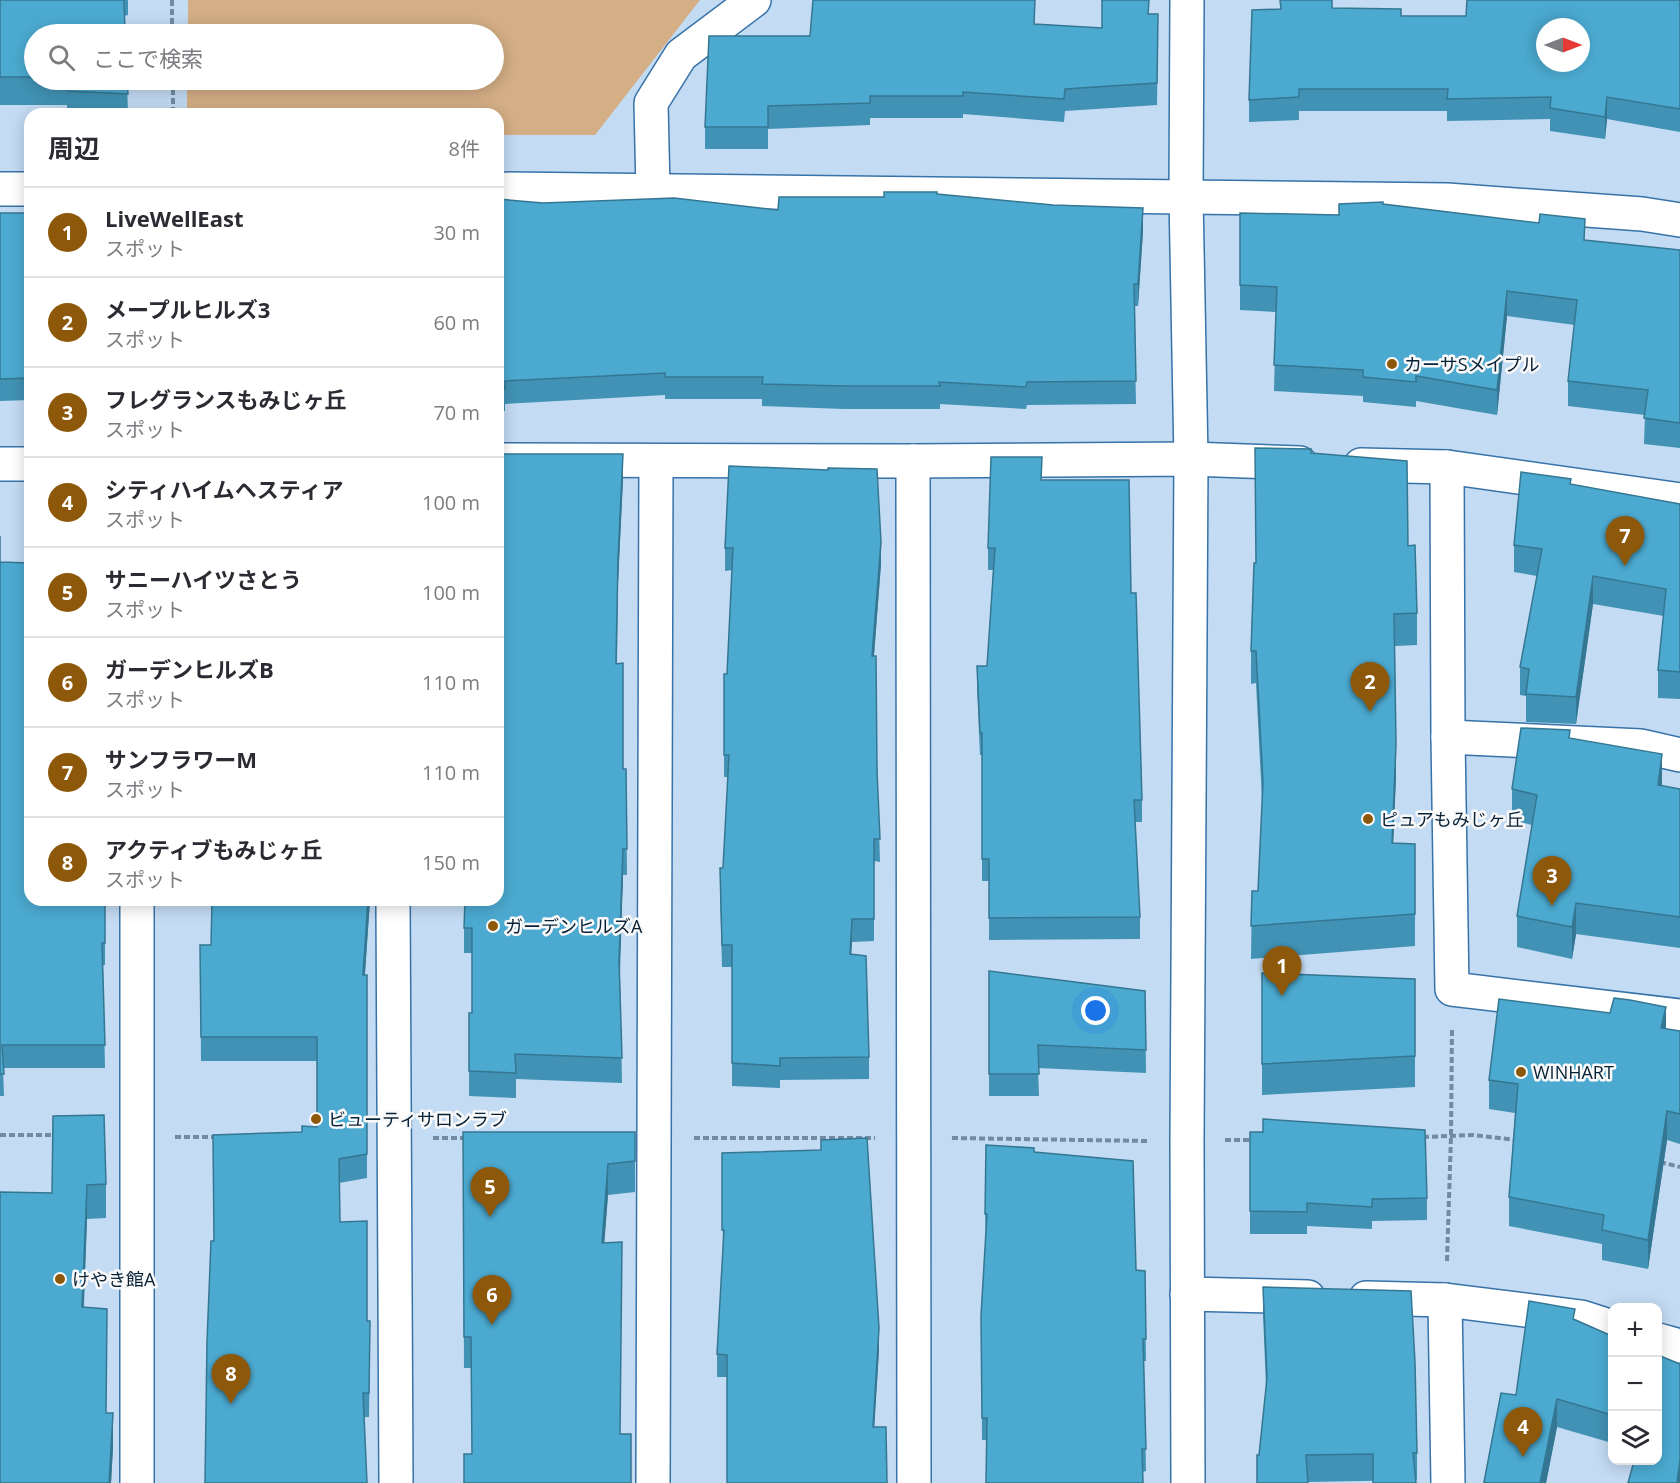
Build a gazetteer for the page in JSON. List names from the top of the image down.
{
  "places": [
    "カーサSメイプル",
    "ピュアもみじヶ丘",
    "ガーデンヒルズA",
    "WINHART",
    "ビューティサロンラブ",
    "けやき館A"
  ],
  "north": "right",
  "page": {
    "search": "ここで検索",
    "heading": ["周辺", "8件"],
    "list": [
      {
        "mark": "1",
        "name": "LiveWellEast",
        "note": "スポット",
        "value": "30 m"
      },
      {
        "mark": "2",
        "name": "メープルヒルズ3",
        "note": "スポット",
        "value": "60 m"
      },
      {
        "mark": "3",
        "name": "フレグランスもみじヶ丘",
        "note": "スポット",
        "value": "70 m"
      },
      {
        "mark": "4",
        "name": "シティハイムヘスティア",
        "note": "スポット",
        "value": "100 m"
      },
      {
        "mark": "5",
        "name": "サニーハイツさとう",
        "note": "スポット",
        "value": "100 m"
      },
      {
        "mark": "6",
        "name": "ガーデンヒルズB",
        "note": "スポット",
        "value": "110 m"
      },
      {
        "mark": "7",
        "name": "サンフラワーM",
        "note": "スポット",
        "value": "110 m"
      },
      {
        "mark": "8",
        "name": "アクティブもみじヶ丘",
        "note": "スポット",
        "value": "150 m"
      }
    ],
    "pins": [
      "7",
      "2",
      "3",
      "1",
      "5",
      "6",
      "8",
      "4"
    ],
    "map_buttons": ["+", "−"]
  }
}
